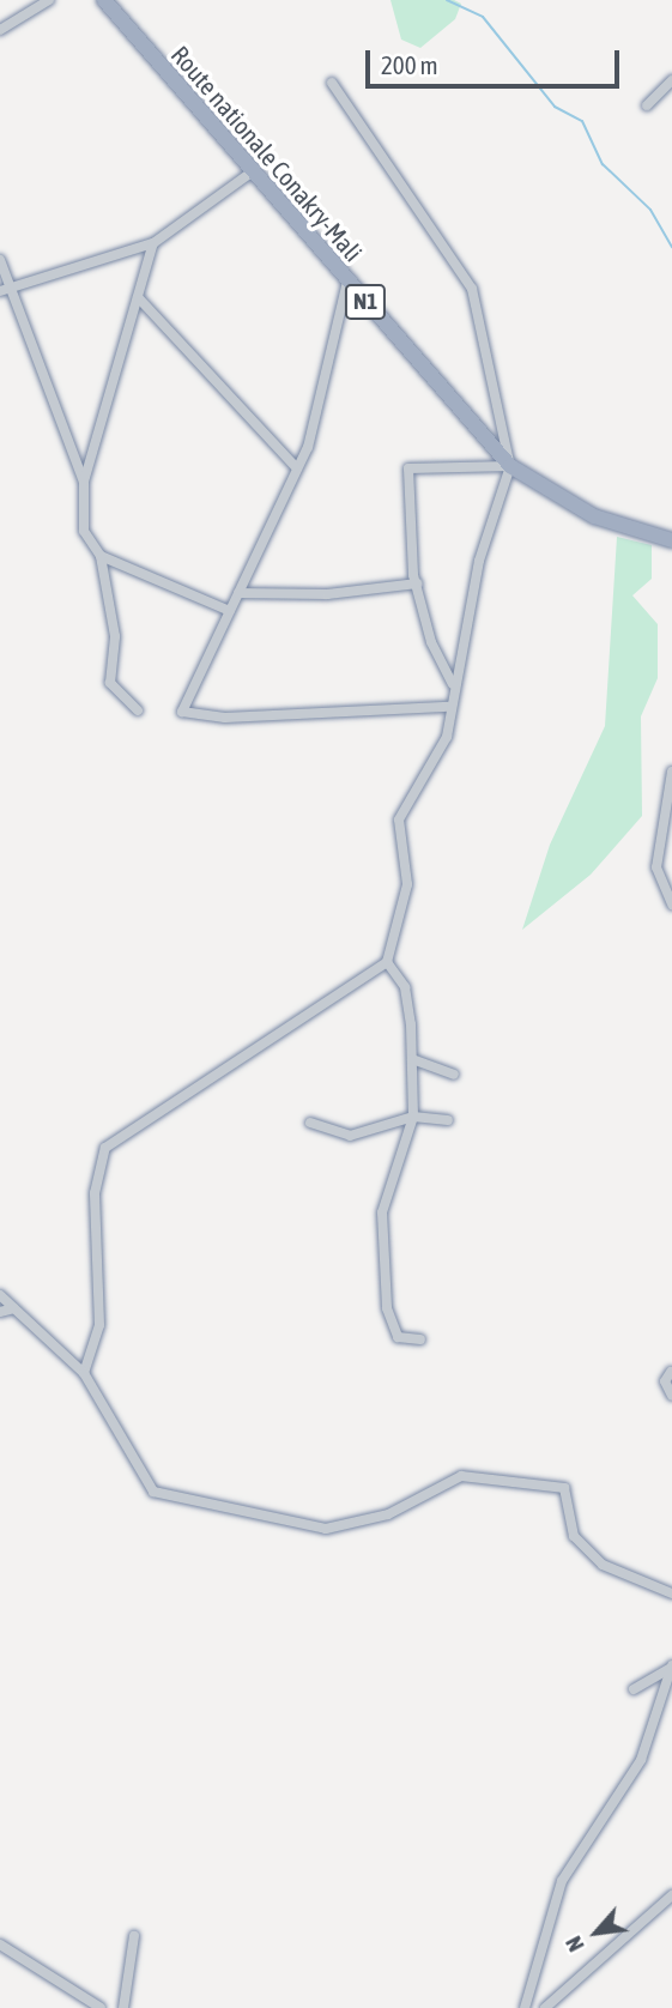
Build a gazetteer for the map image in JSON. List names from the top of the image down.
{
  "streets": {
    "highway": ["Route nationale Conakry-Mali", "N1"]
  },
  "scale_bar": "200 m",
  "north": "bottom left"
}
